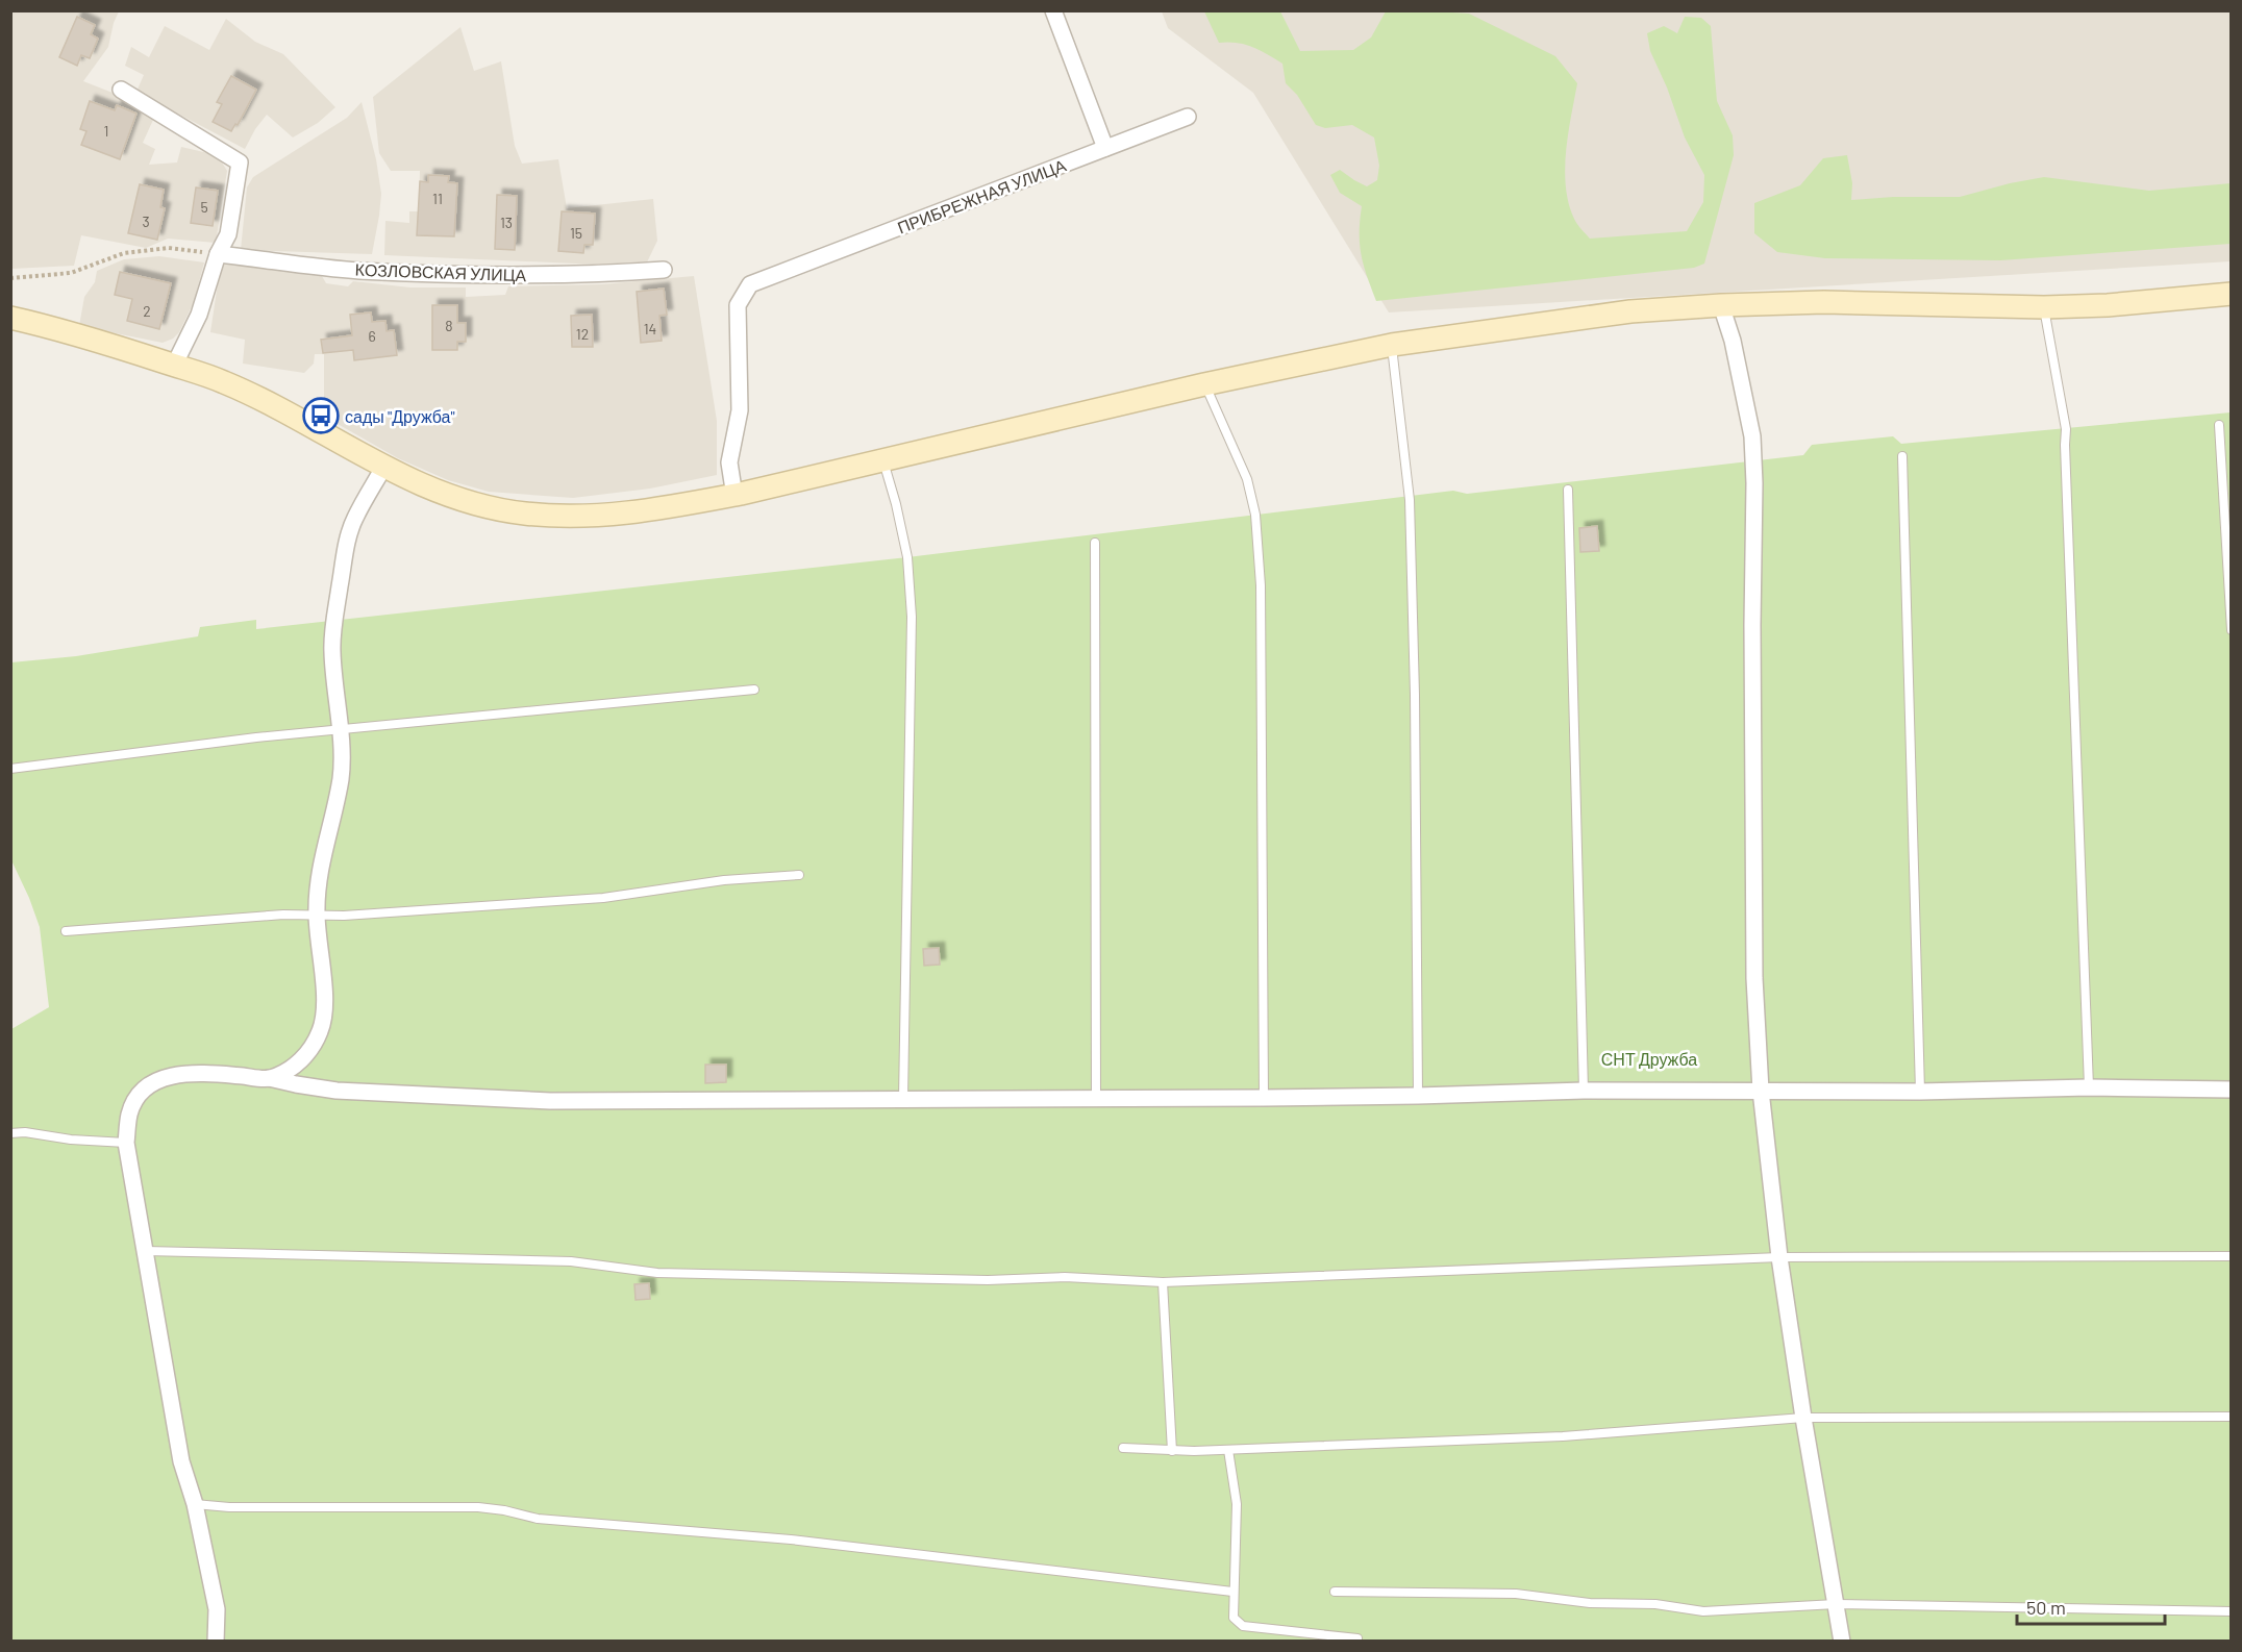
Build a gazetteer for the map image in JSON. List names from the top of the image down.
{
  "streets": {
    "street": ["ПРИБРЕЖНАЯ УЛИЦА", "КОЗЛОВСКАЯ УЛИЦА"]
  },
  "parks": ["СНТ Дружба"],
  "places": {
    "bus stop": ["сады \"Дружба\""]
  },
  "house_numbers": [
    "1",
    "11",
    "5",
    "3",
    "13",
    "15",
    "2",
    "8",
    "14",
    "12",
    "6"
  ],
  "scale_bar": "50 m"
}
